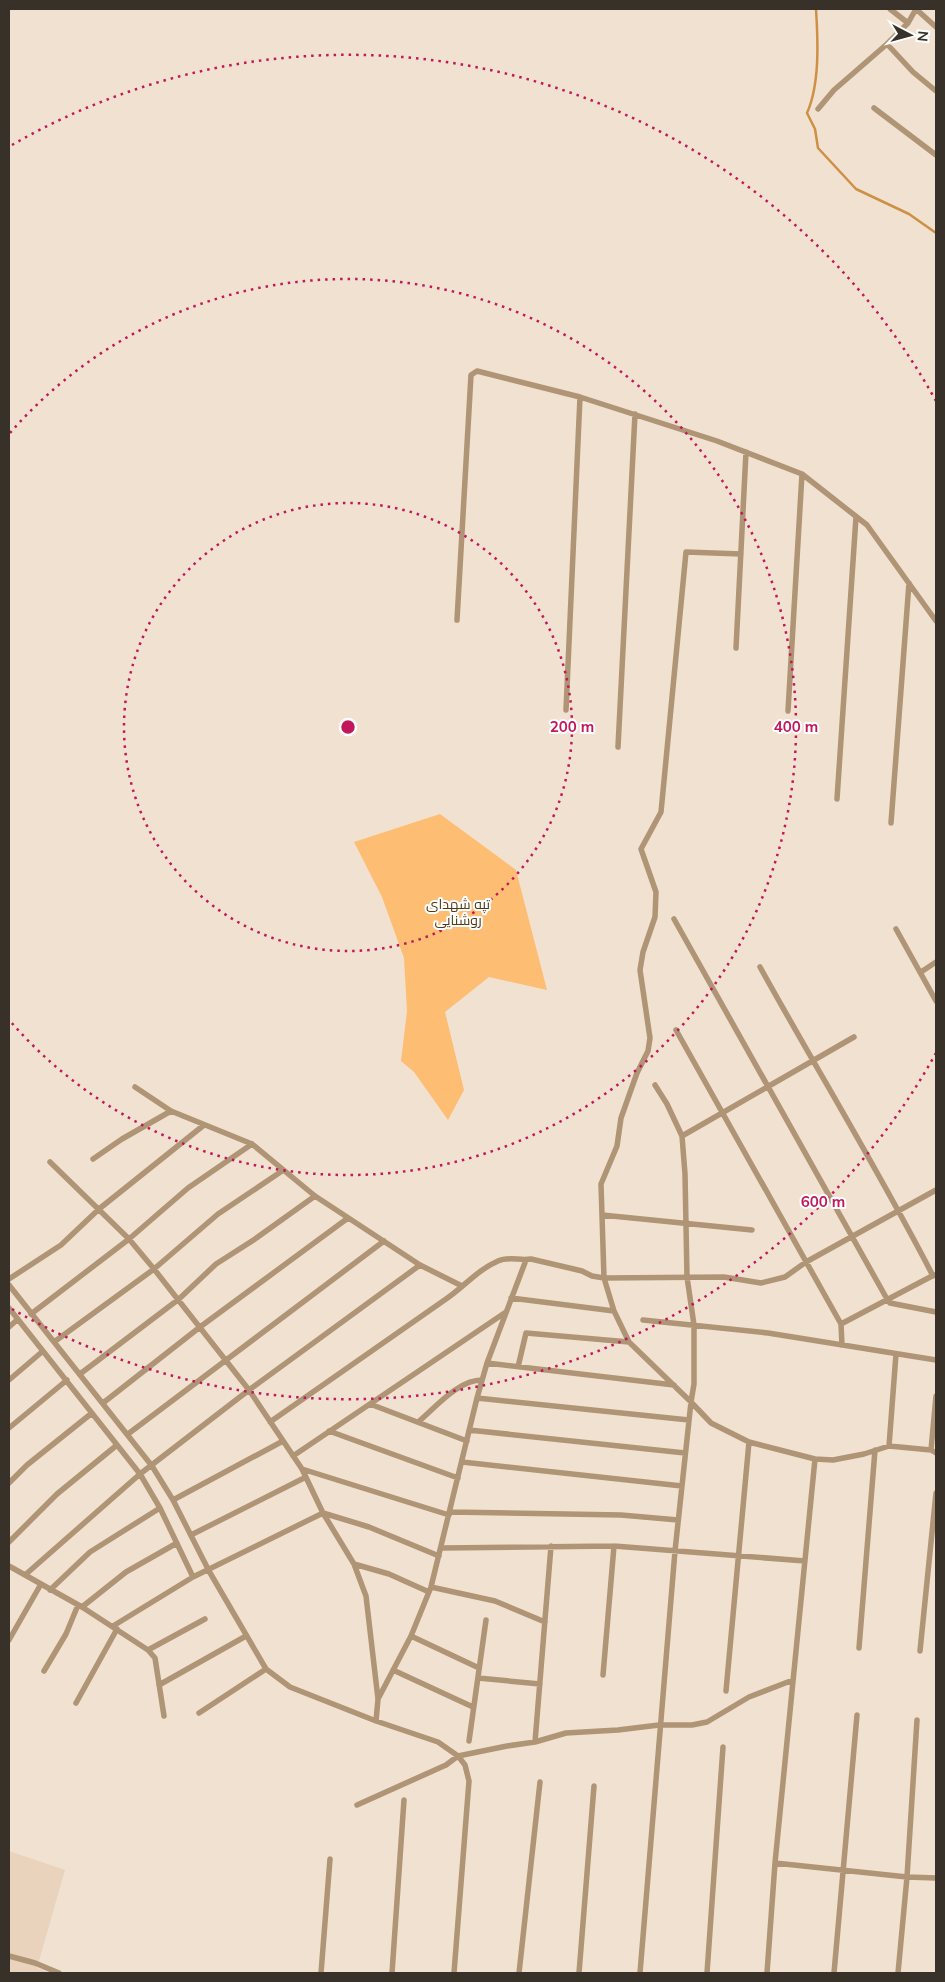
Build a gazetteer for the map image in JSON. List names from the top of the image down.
{
  "parks": ["تپه شهدای روشنایی"],
  "north": "right",
  "rings": ["200 m", "400 m", "600 m"]
}
